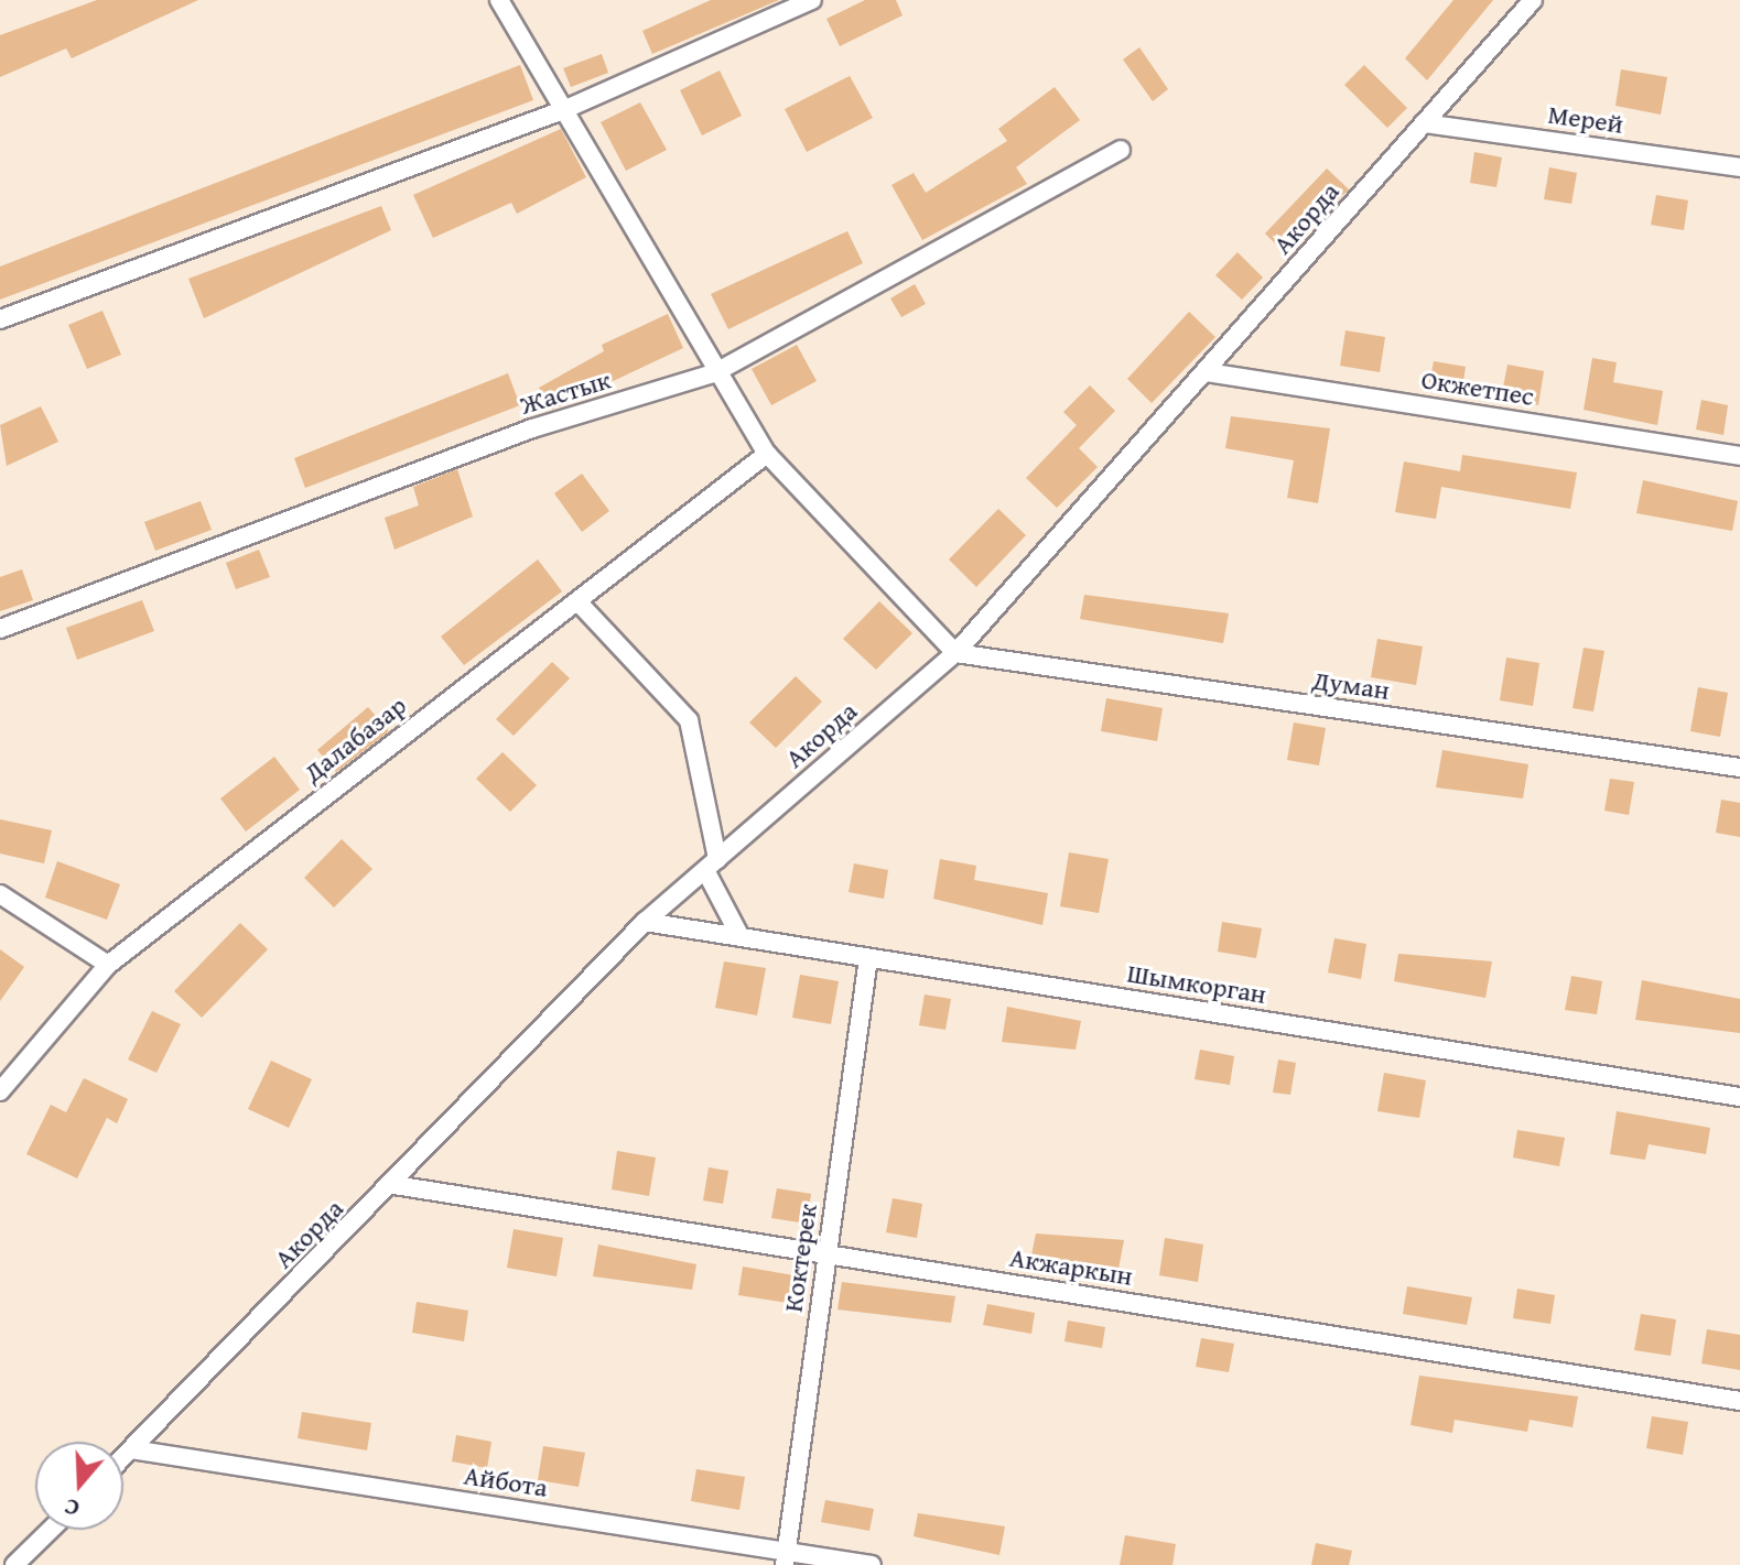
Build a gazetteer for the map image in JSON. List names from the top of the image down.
{
  "streets": {
    "street": [
      "Мерей",
      "Акорда",
      "Окжетпес",
      "Жастык",
      "Думан",
      "Далабазар",
      "Шымкорган",
      "Коктерек",
      "Акжаркын",
      "Айбота"
    ]
  },
  "crossings": [
    ["Мерей", "Акорда"],
    ["Акорда", "Окжетпес"],
    ["Акорда", "Думан"],
    ["Акорда", "Шымкорган"],
    ["Акорда", "Акжаркын"],
    ["Акорда", "Айбота"],
    ["Шымкорган", "Коктерек"],
    ["Коктерек", "Акжаркын"],
    ["Коктерек", "Айбота"]
  ],
  "north": "bottom"
}
